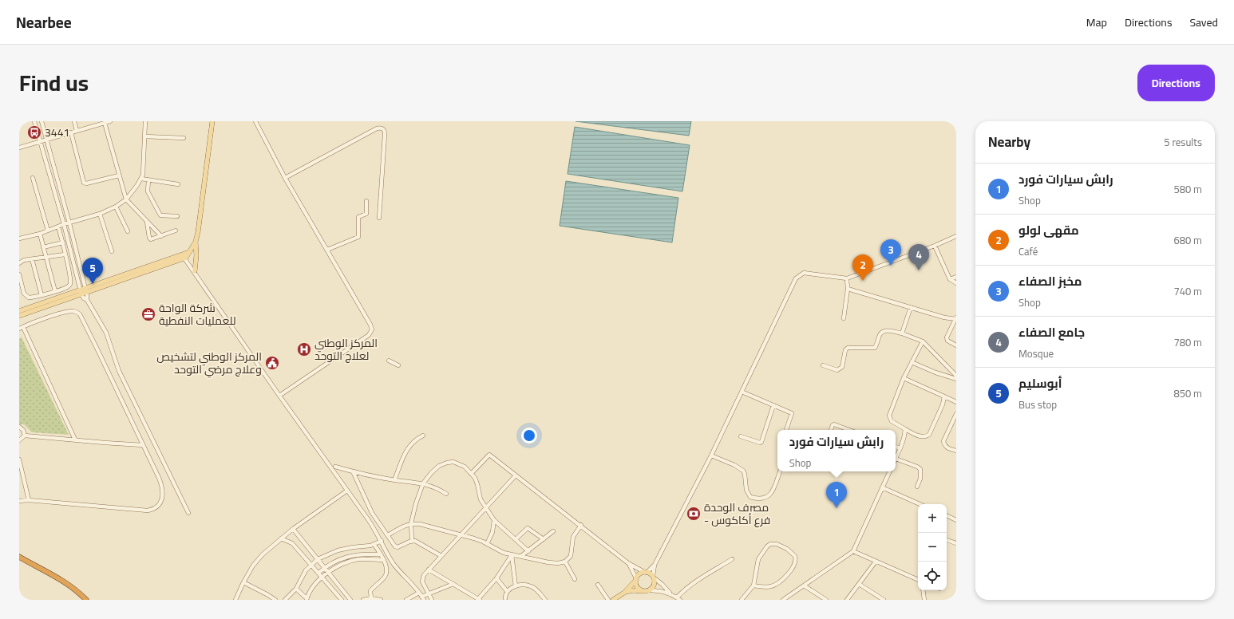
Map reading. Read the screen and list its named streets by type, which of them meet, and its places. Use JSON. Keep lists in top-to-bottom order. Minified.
{"places":{"bus stop":["3441"],"office":["شركة الواحة للعمليات النفطية"],"hospital":["المركز الوطني لعلاج التوحد"],"public building":["المركز الوطني لتشخيص وعلاج مرضي التوحد"],"bank":["مصرف الوحدة - فرع أكاكوس"]},"page":{"header":"Nearbee","nav":["Map","Directions","Saved"],"title":"Find us","buttons":"Directions","heading":["Nearby","5 results"],"list":[{"mark":"1","name":"رابش سيارات فورد","note":"Shop","value":"580 m"},{"mark":"2","name":"مقهى لولو","note":"Café","value":"680 m"},{"mark":"3","name":"مخبز الصفاء","note":"Shop","value":"740 m"},{"mark":"4","name":"جامع الصفاء","note":"Mosque","value":"780 m"},{"mark":"5","name":"أبوسليم","note":"Bus stop","value":"850 m"}],"pins":["3","4","2","5","1"],"popup":["رابش سيارات فورد","Shop"],"map_buttons":["+","−"]}}
